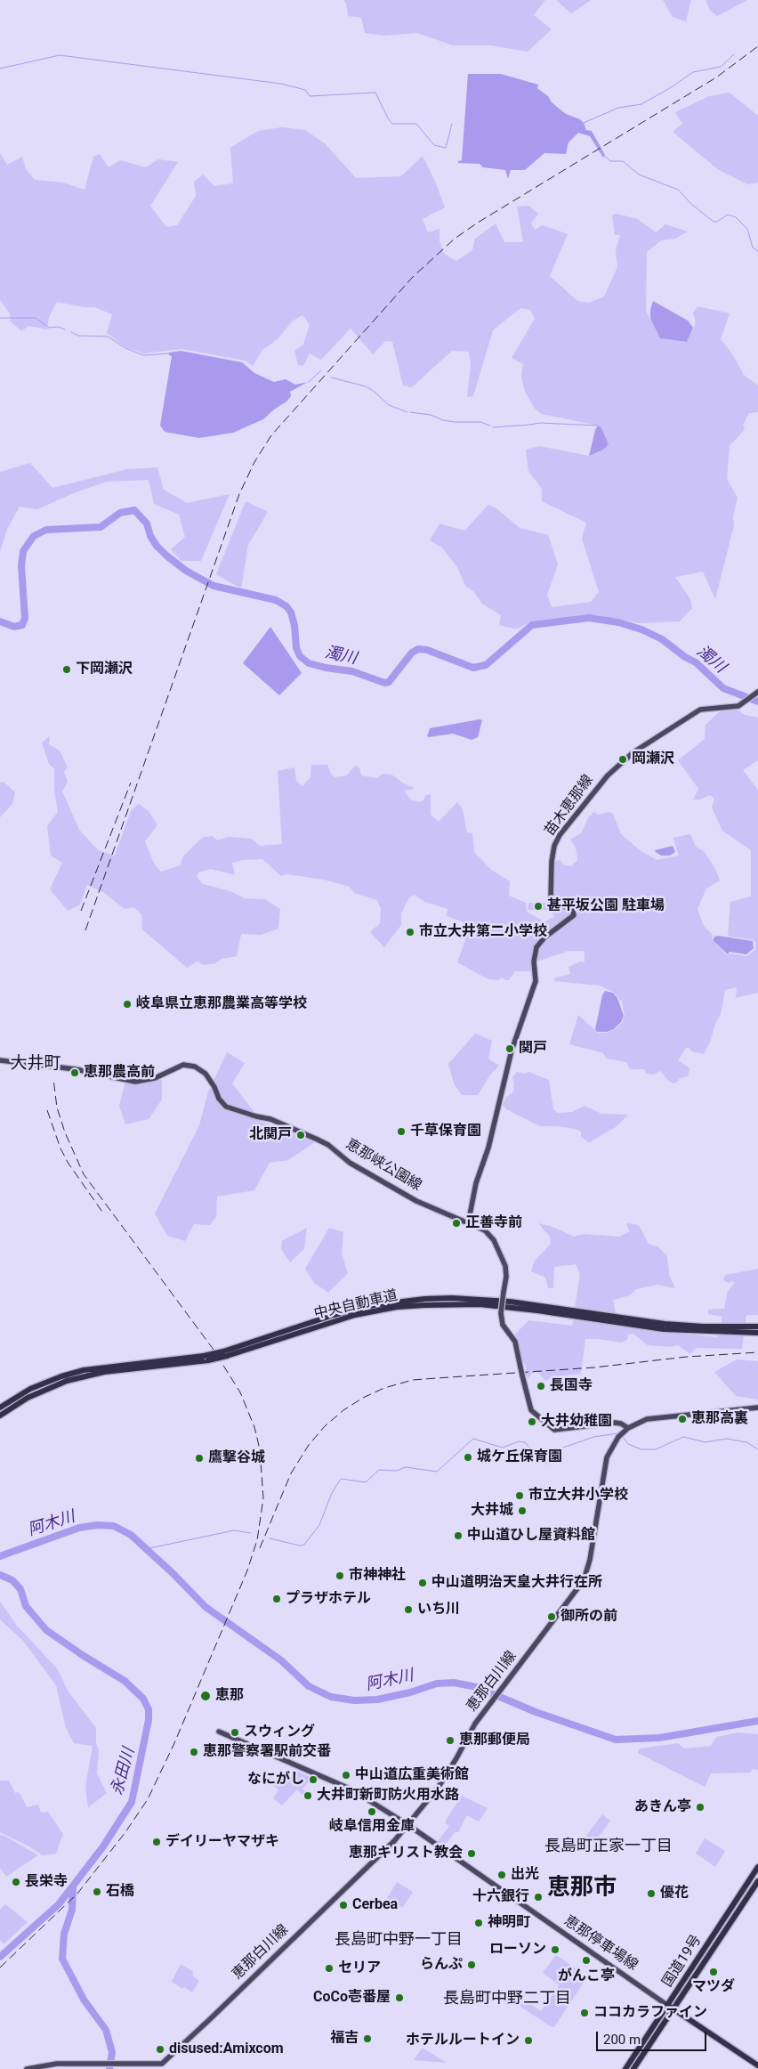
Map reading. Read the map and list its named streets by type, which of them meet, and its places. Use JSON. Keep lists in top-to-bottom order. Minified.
{"streets":{"highway":["中央自動車道","国道19号"],"main road":["苗木恵那線","恵那峡公園線","恵那白川線","恵那停車場線"]},"crossings":[["苗木恵那線","恵那峡公園線"],["恵那峡公園線","恵那白川線"],["恵那白川線","恵那停車場線"],["恵那停車場線","国道19号"]],"districts":["大井町","長島町正家一丁目","恵那市","長島町中野一丁目","長島町中野二丁目"],"water":["濁川","阿木川","永田川"],"places":["下岡瀬沢","岡瀬沢","甚平坂公園 駐車場","市立大井第二小学校","岐阜県立恵那農業高等学校","関戸","恵那農高前","千草保育園","北関戸","正善寺前","長国寺","恵那高裏","大井幼稚園","城ケ丘保育園","鷹撃谷城","市立大井小学校","大井城","中山道ひし屋資料館","市神神社","中山道明治天皇大井行在所","プラザホテル","いち川","御所の前","恵那","スウィング","恵那郵便局","恵那警察署駅前交番","中山道広重美術館","なにがし","大井町新町防火用水路","あきん亭","岐阜信用金庫","デイリーヤマザキ","恵那キリスト教会","出光","長栄寺","石橋","優花","十六銀行","Cerbea","神明町","ローソン","がんこ亭","らんぷ","セリア","マツダ","CoCo壱番屋","ココカラファイン","福吉","ホテルルートイン","disused:Amixcom"],"scale_bar":"200 m"}
